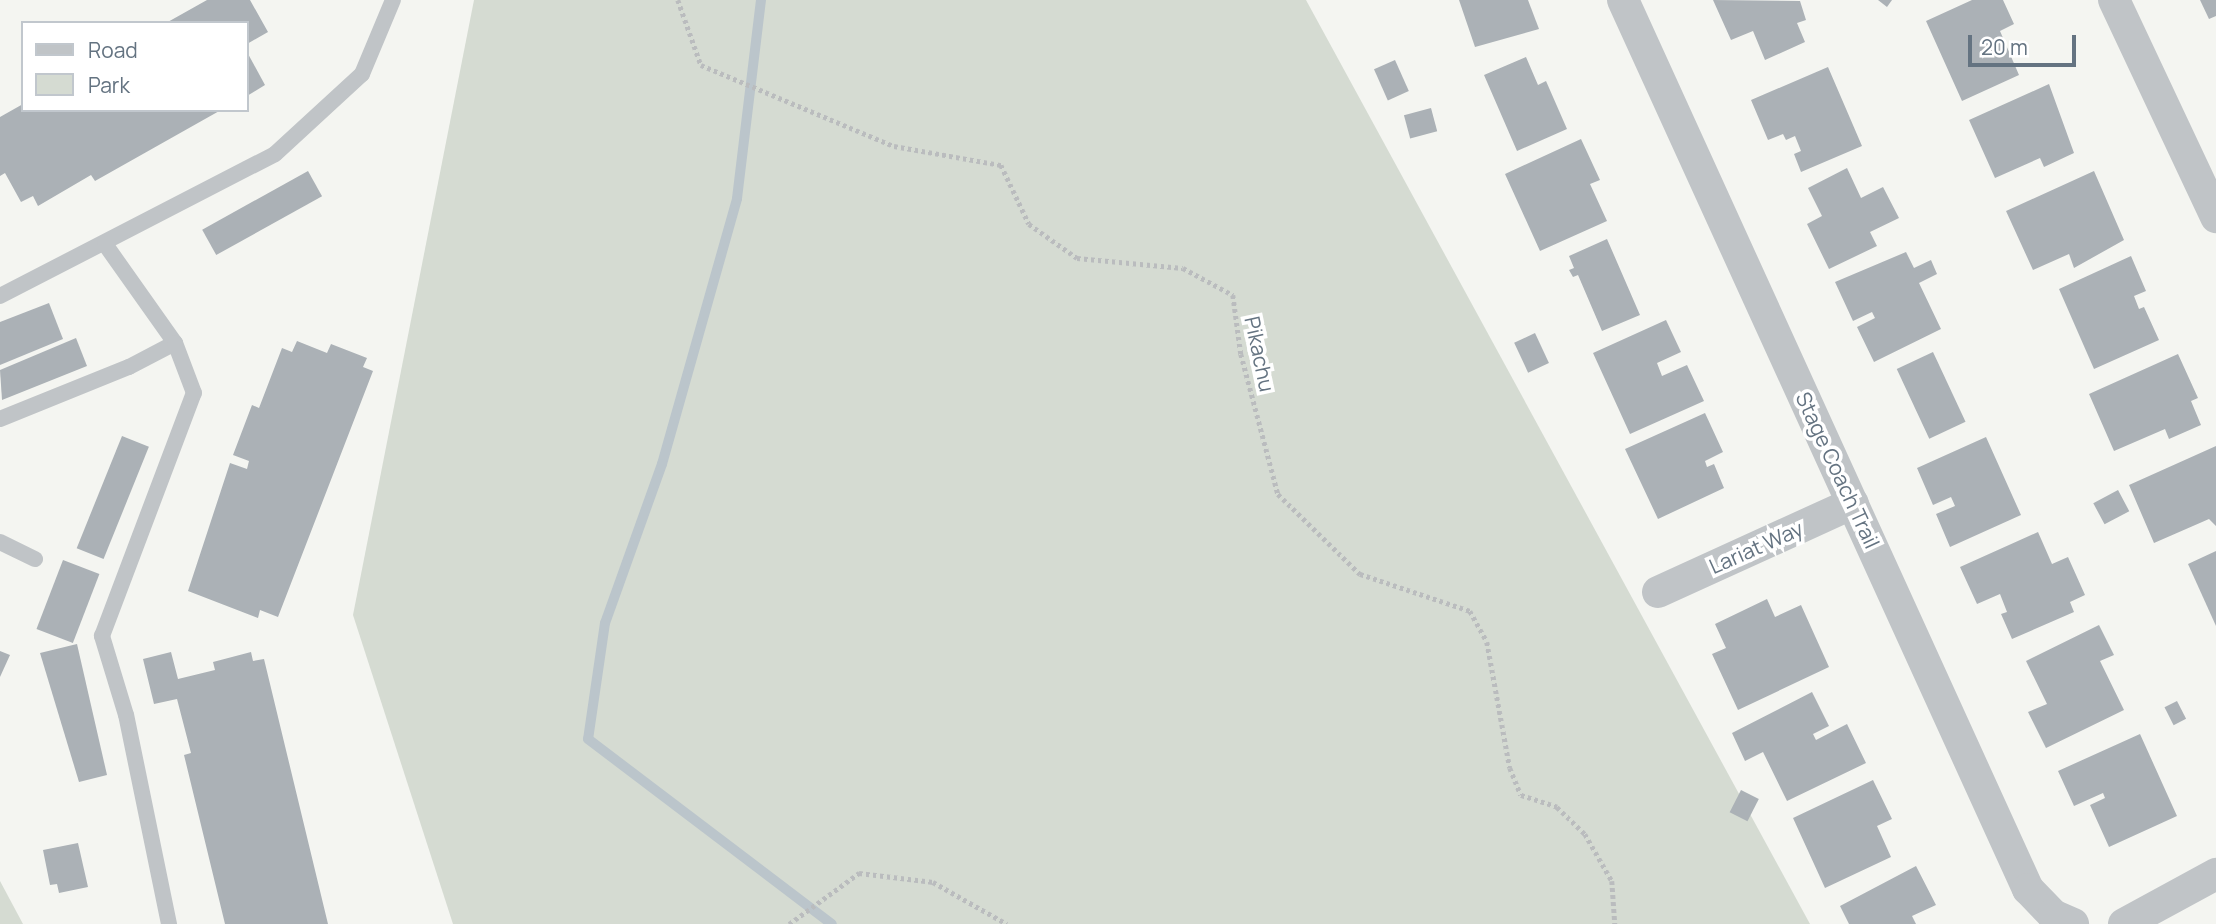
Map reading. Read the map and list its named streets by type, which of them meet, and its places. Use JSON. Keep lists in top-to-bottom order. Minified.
{"streets":{"street":["Stage Coach Trail","Lariat Way"],"path":["Pikachu"]},"crossings":[["Stage Coach Trail","Lariat Way"]],"legend":["Road","Park"],"scale_bar":"20 m"}
